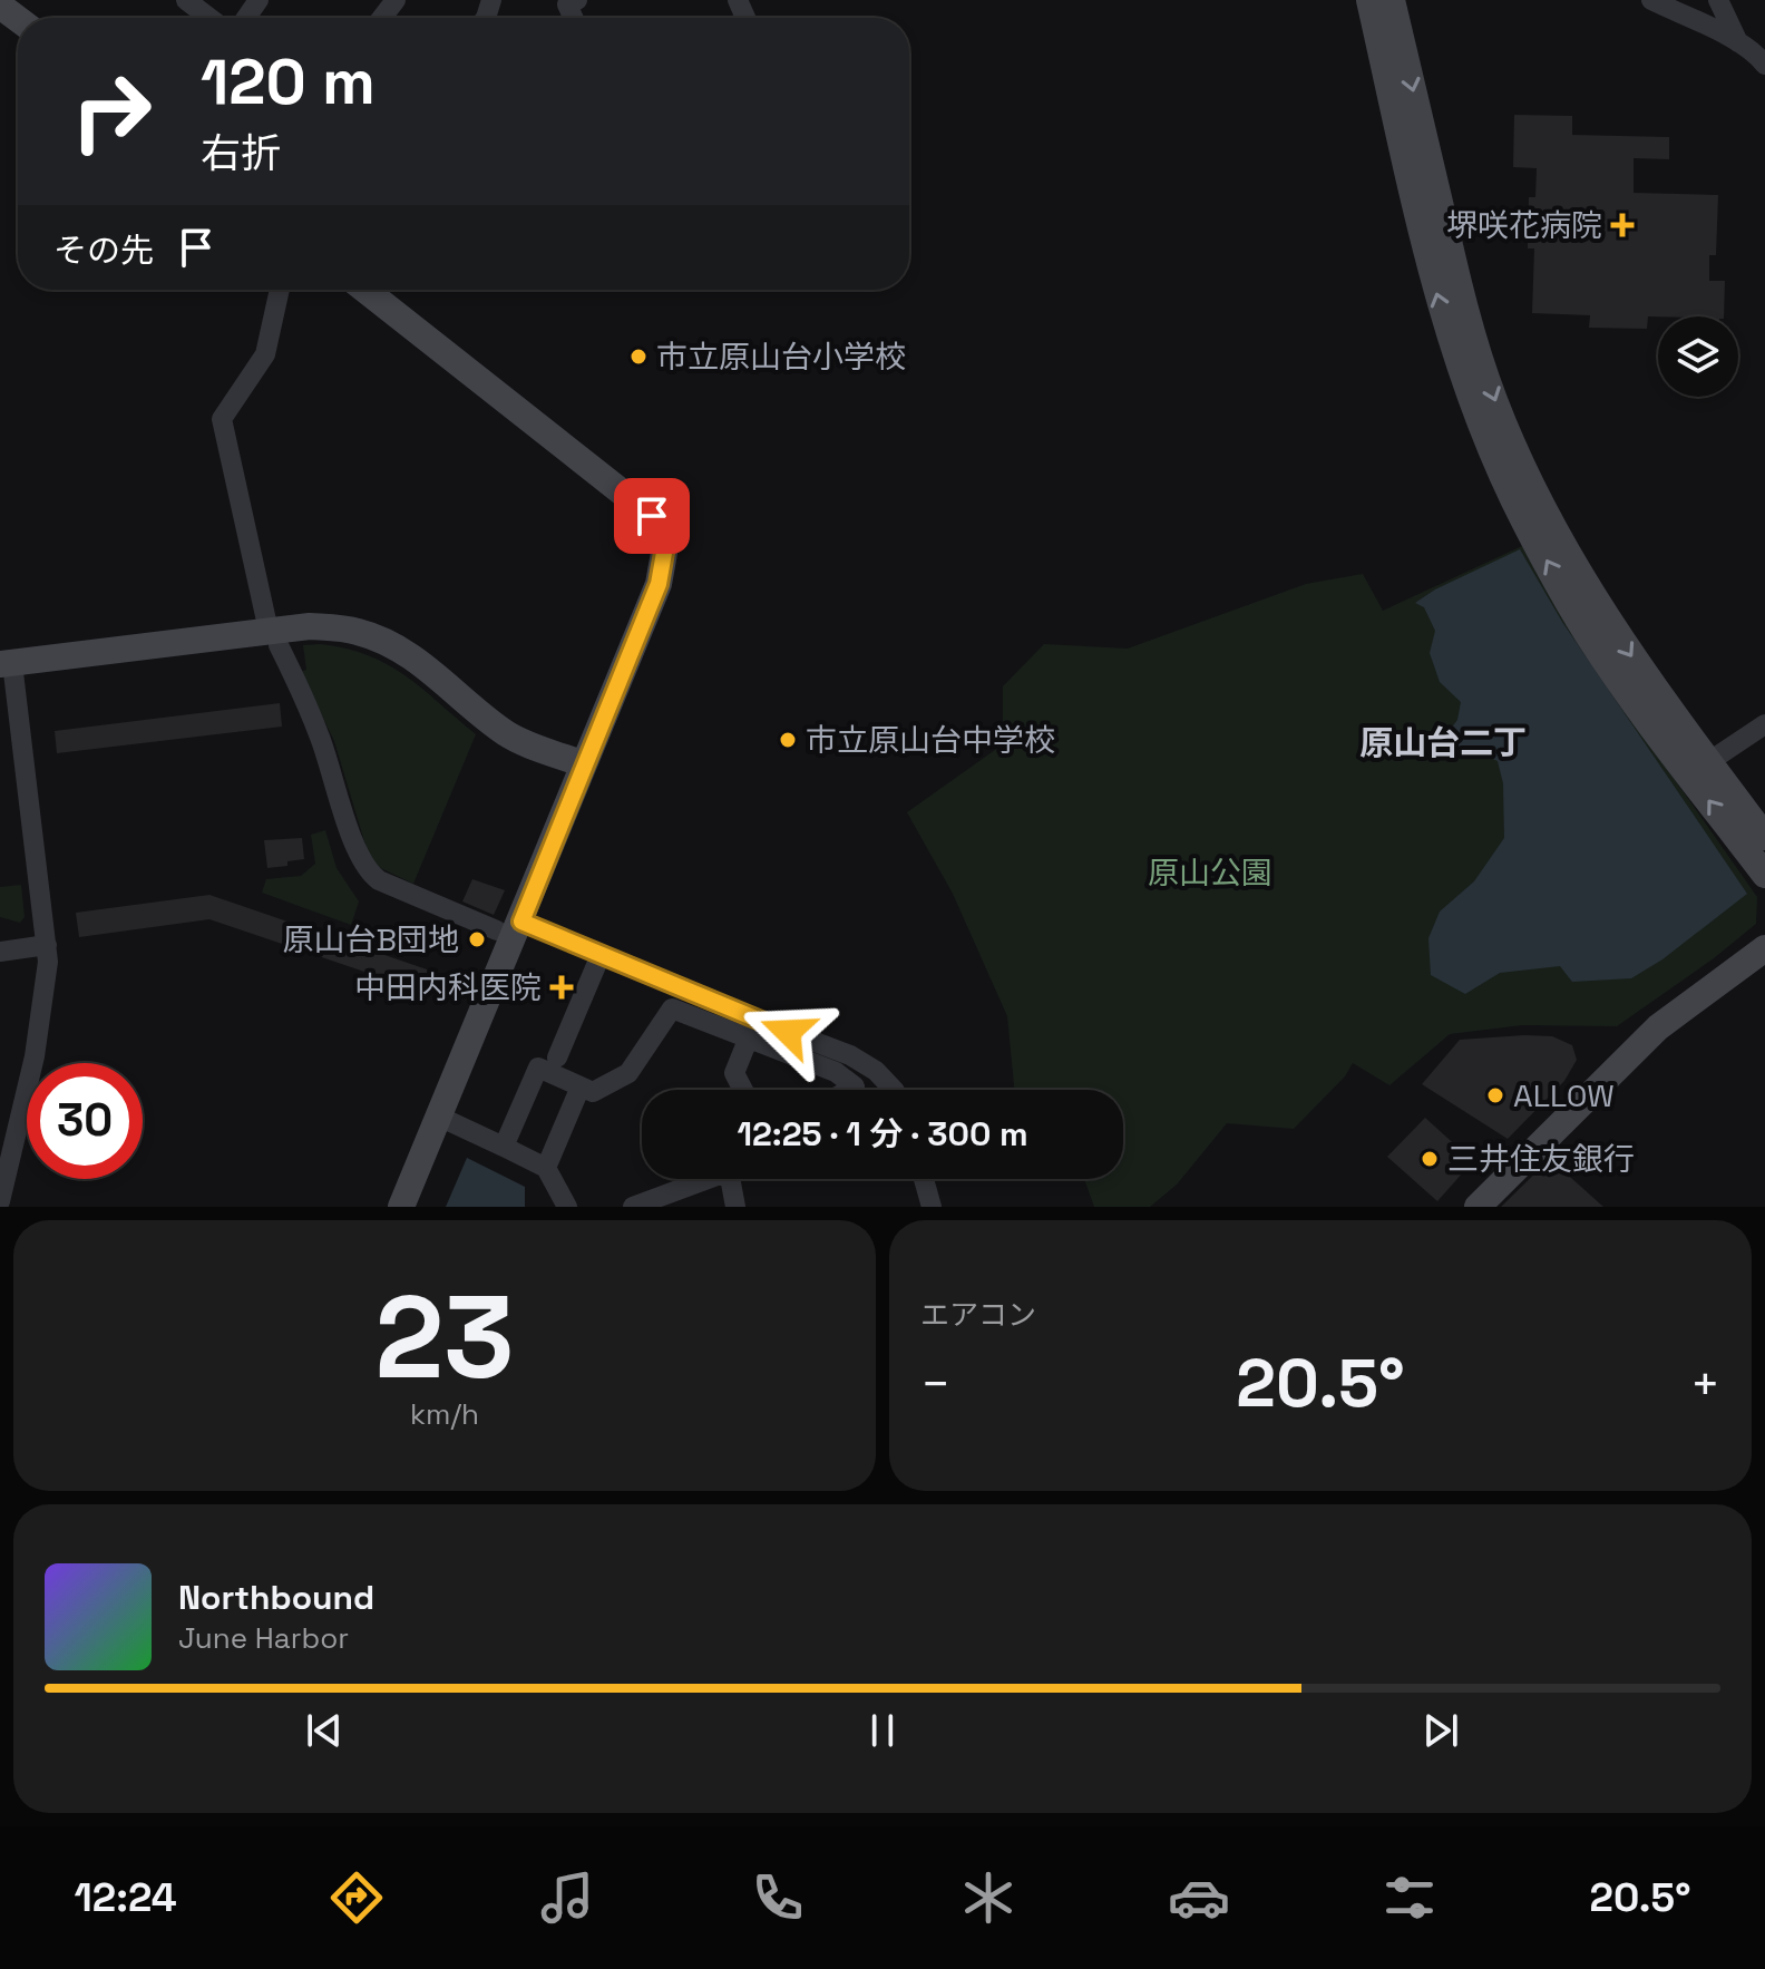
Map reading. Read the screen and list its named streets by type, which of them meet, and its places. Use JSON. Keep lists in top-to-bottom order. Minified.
{"districts":["原山台二丁"],"parks":["原山公園"],"places":{"health":["堺咲花病院","中田内科医院"],"other":["市立原山台小学校","市立原山台中学校","原山台B団地","ALLOW","三井住友銀行"]},"page":{"turn":["120 m","右折"],"then":"その先","limit":"30","trip":"12:25 · 1 分 · 300 m","tile":[["23","km/h"],"エアコン"],"heat":["−","20.5°","+"],"song":["Northbound","June Harbor"],"tabs":["12:24","20.5°"]}}
